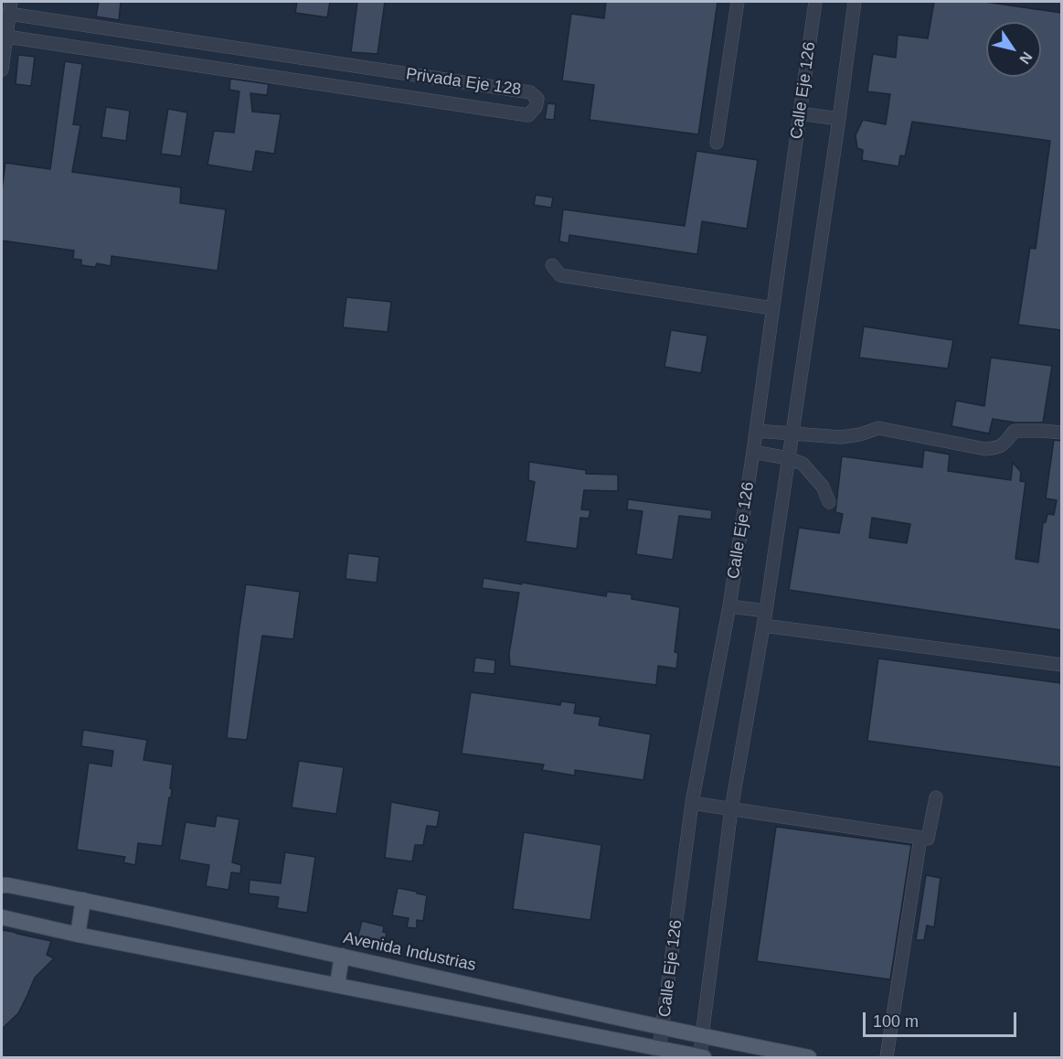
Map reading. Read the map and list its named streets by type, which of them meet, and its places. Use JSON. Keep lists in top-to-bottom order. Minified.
{"streets":{"main road":["Avenida Industrias"],"street":["Privada Eje 128","Calle Eje 126"]},"crossings":[["Calle Eje 126","Avenida Industrias"]],"scale_bar":"100 m","north":"bottom right"}
